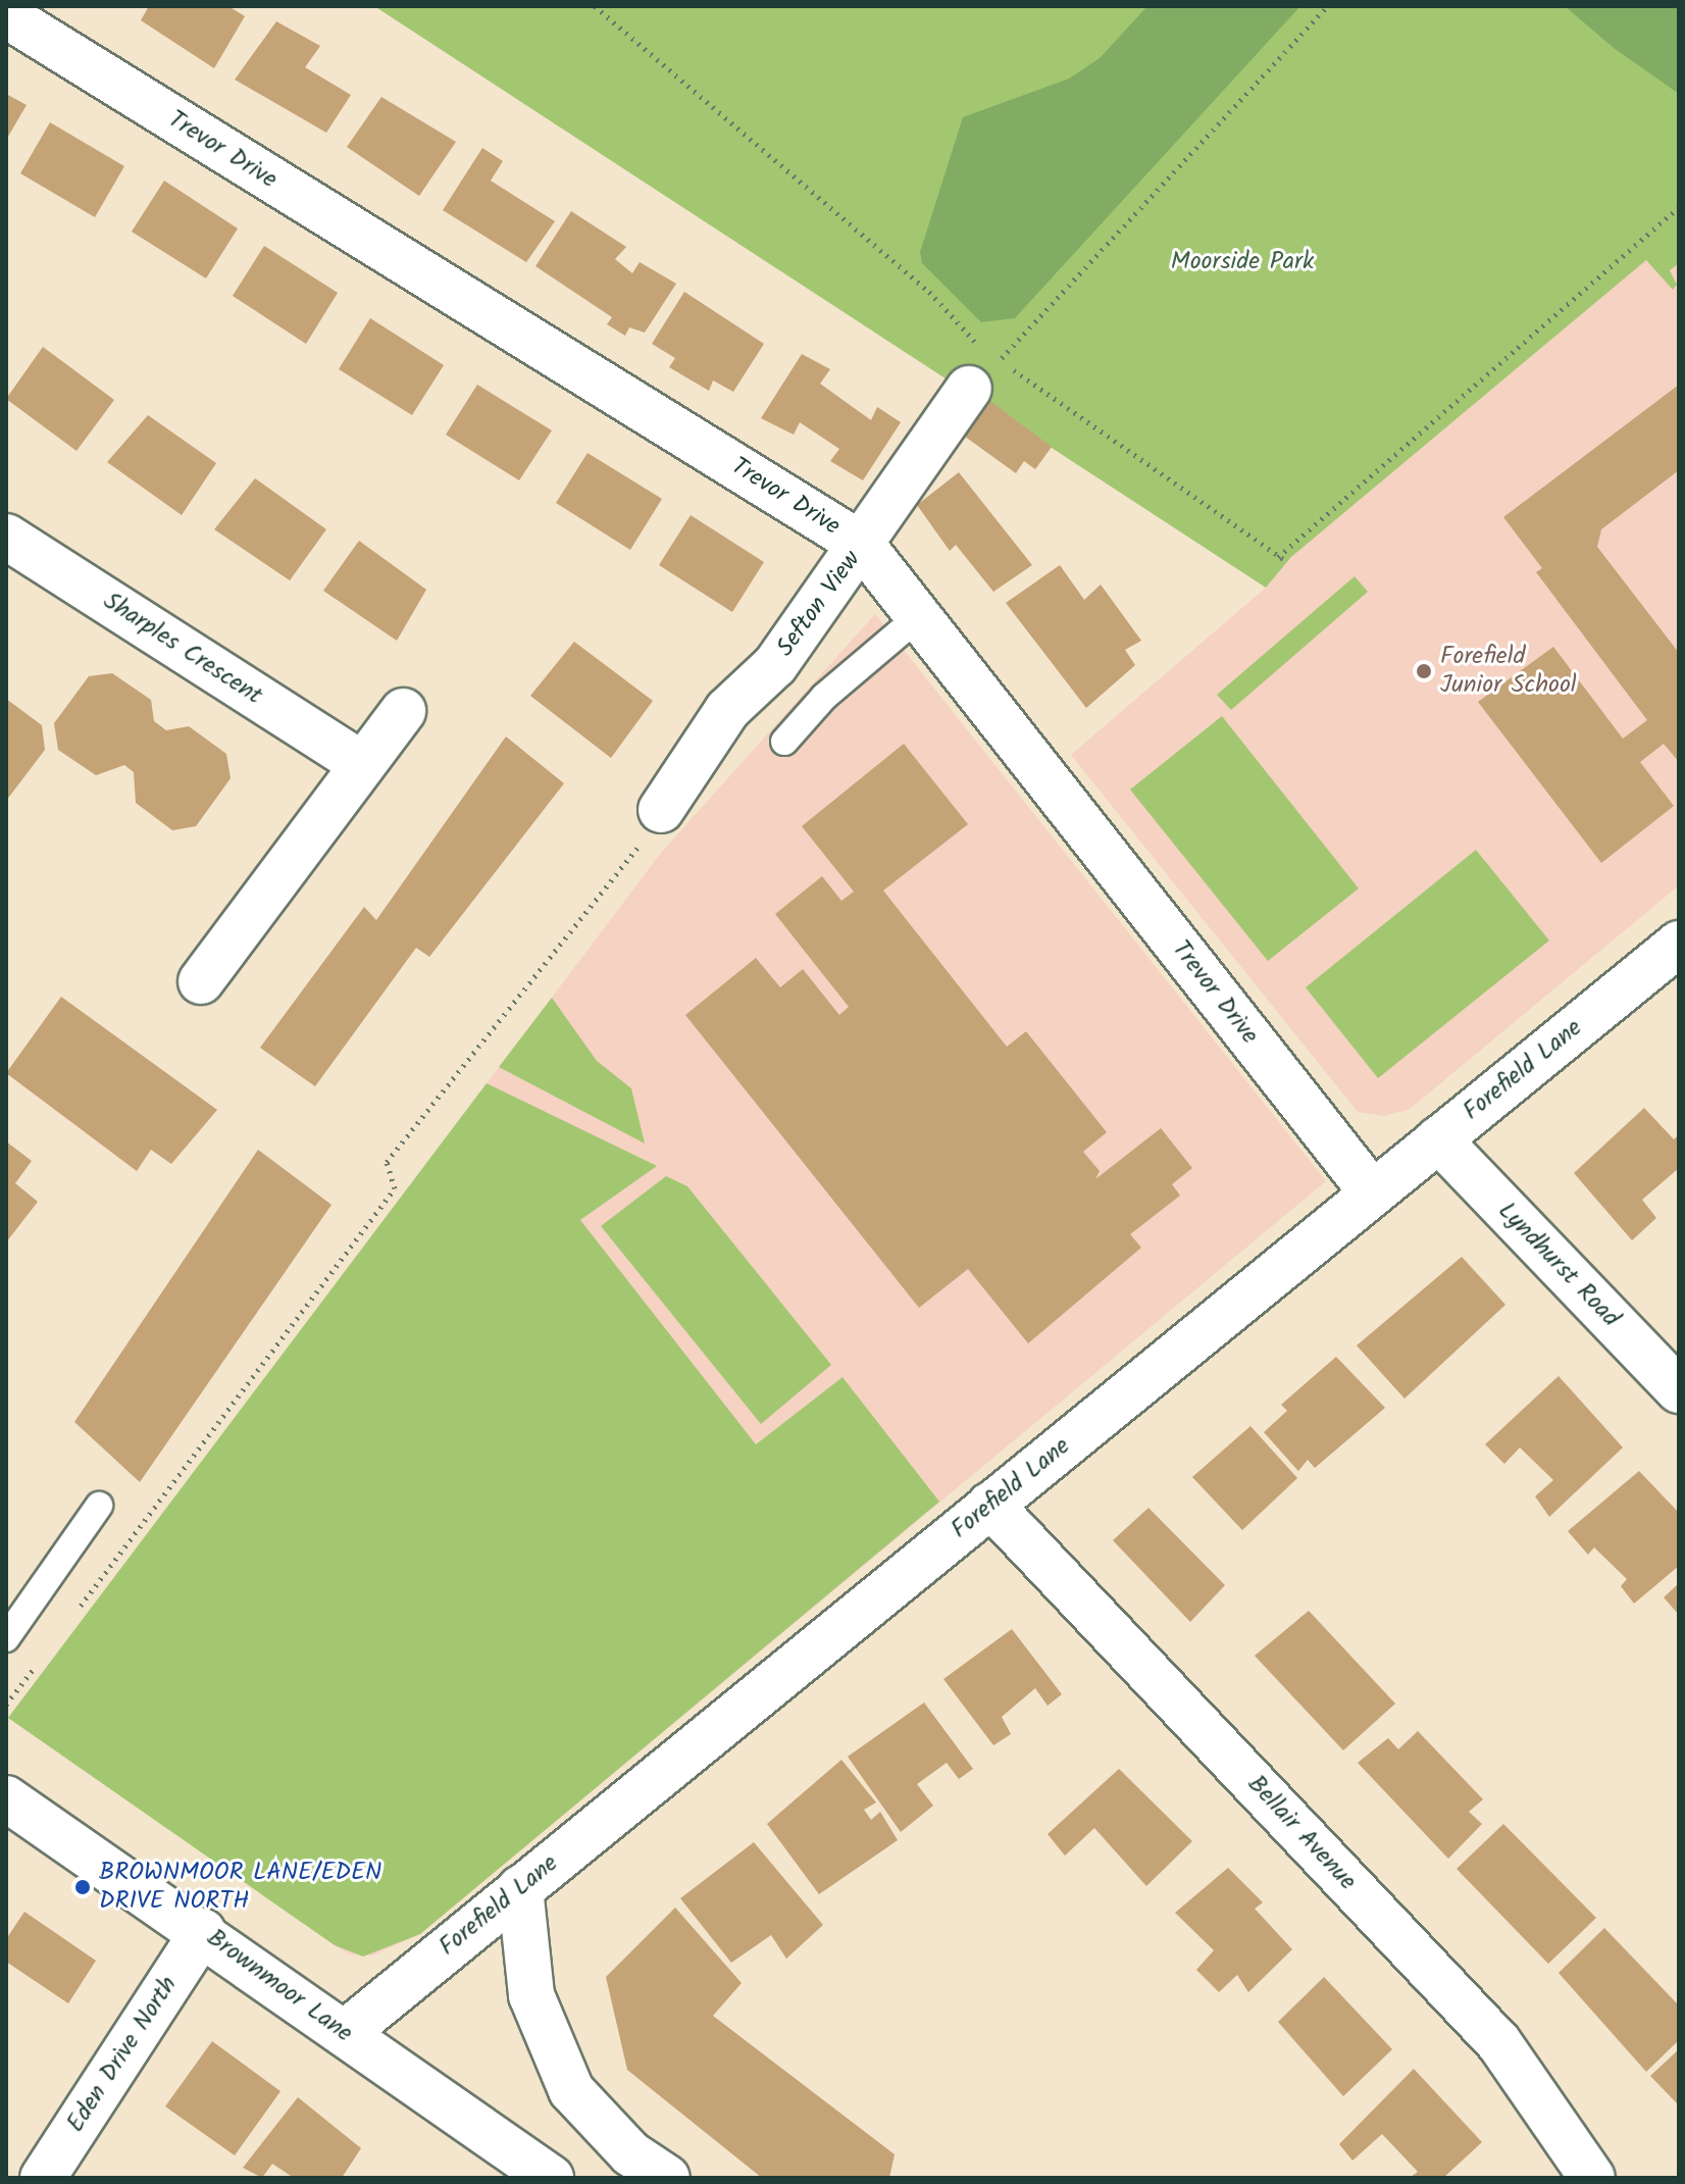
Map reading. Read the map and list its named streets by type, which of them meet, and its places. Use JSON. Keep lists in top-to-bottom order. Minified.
{"streets":{"street":["Trevor Drive","Sefton View","Sharples Crescent","Forefield Lane","Lyndhurst Road","Bellair Avenue","Brownmoor Lane","Eden Drive North"]},"crossings":[["Trevor Drive","Sefton View"],["Trevor Drive","Forefield Lane"],["Forefield Lane","Lyndhurst Road"],["Forefield Lane","Bellair Avenue"],["Forefield Lane","Brownmoor Lane"],["Brownmoor Lane","Eden Drive North"]],"parks":["Moorside Park"],"places":["Forefield Junior School","BROWNMOOR LANE/EDEN DRIVE NORTH"]}
